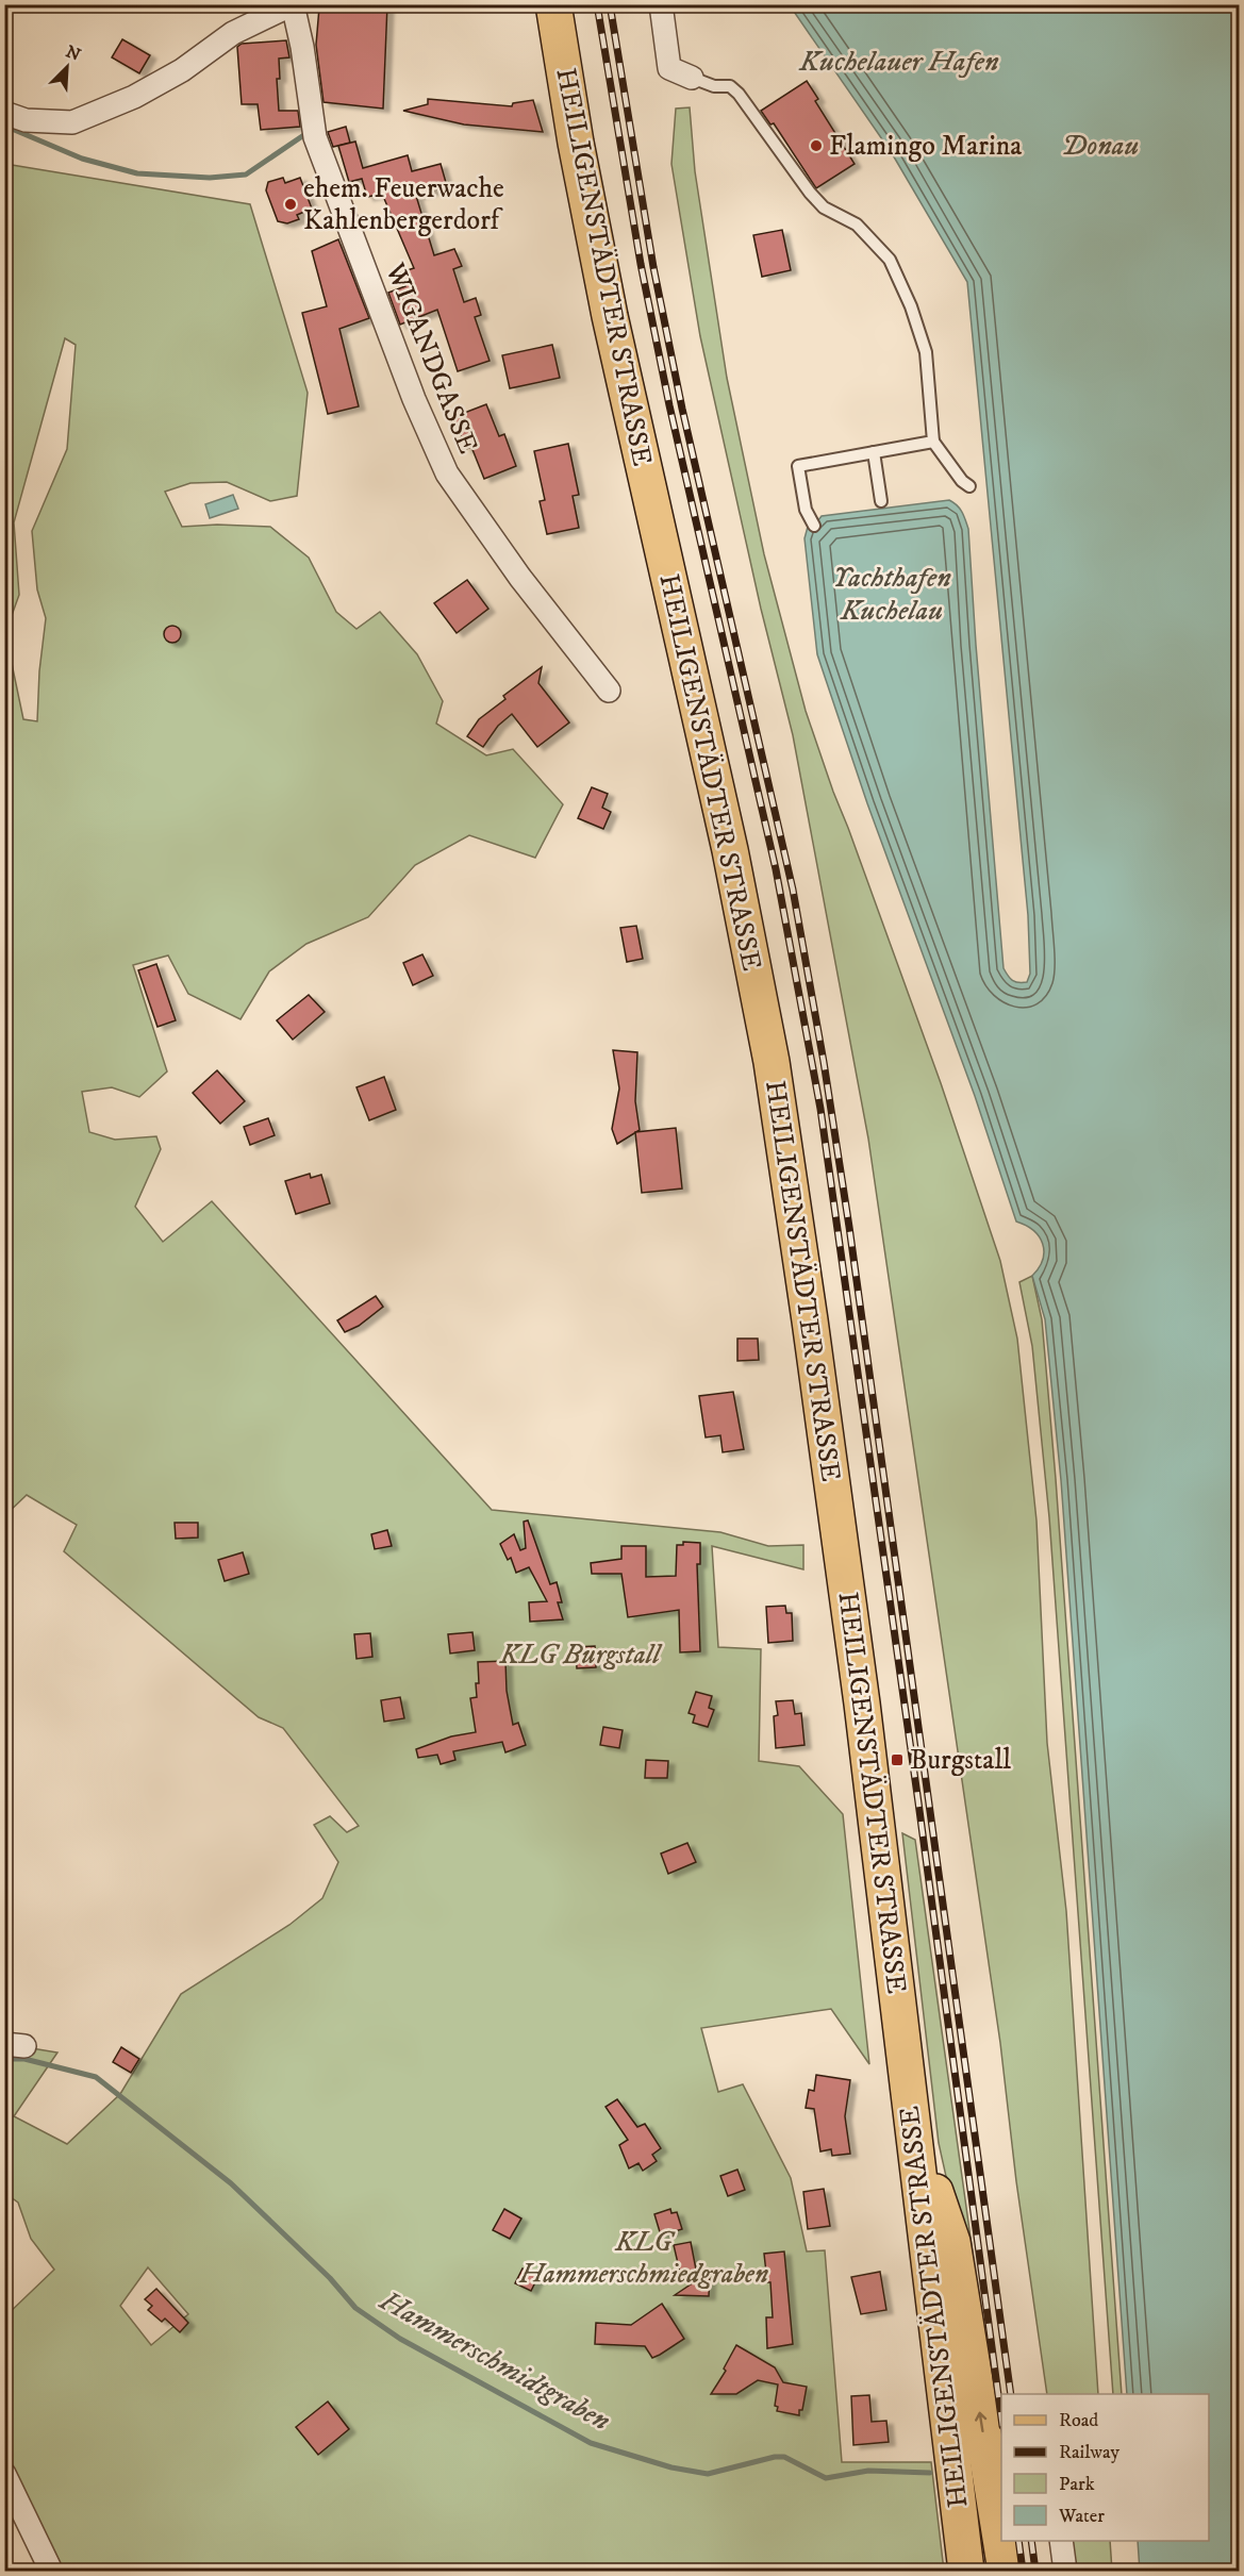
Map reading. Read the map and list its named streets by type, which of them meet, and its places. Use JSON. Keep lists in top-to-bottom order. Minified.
{"streets":{"main road":["HEILIGENSTÄDTER STRASSE"],"street":["WIGANDGASSE"]},"water":["Kuchelauer Hafen","Donau","Yachthafen Kuchelau","Hammerschmidtgraben"],"parks":["KLG Burgstall","KLG Hammerschmiedgraben"],"places":{"other":["Flamingo Marina","ehem. Feuerwache Kahlenbergerdorf"],"transit":["Burgstall"]},"legend":["Road","Railway","Park","Water"],"north":"top right"}
